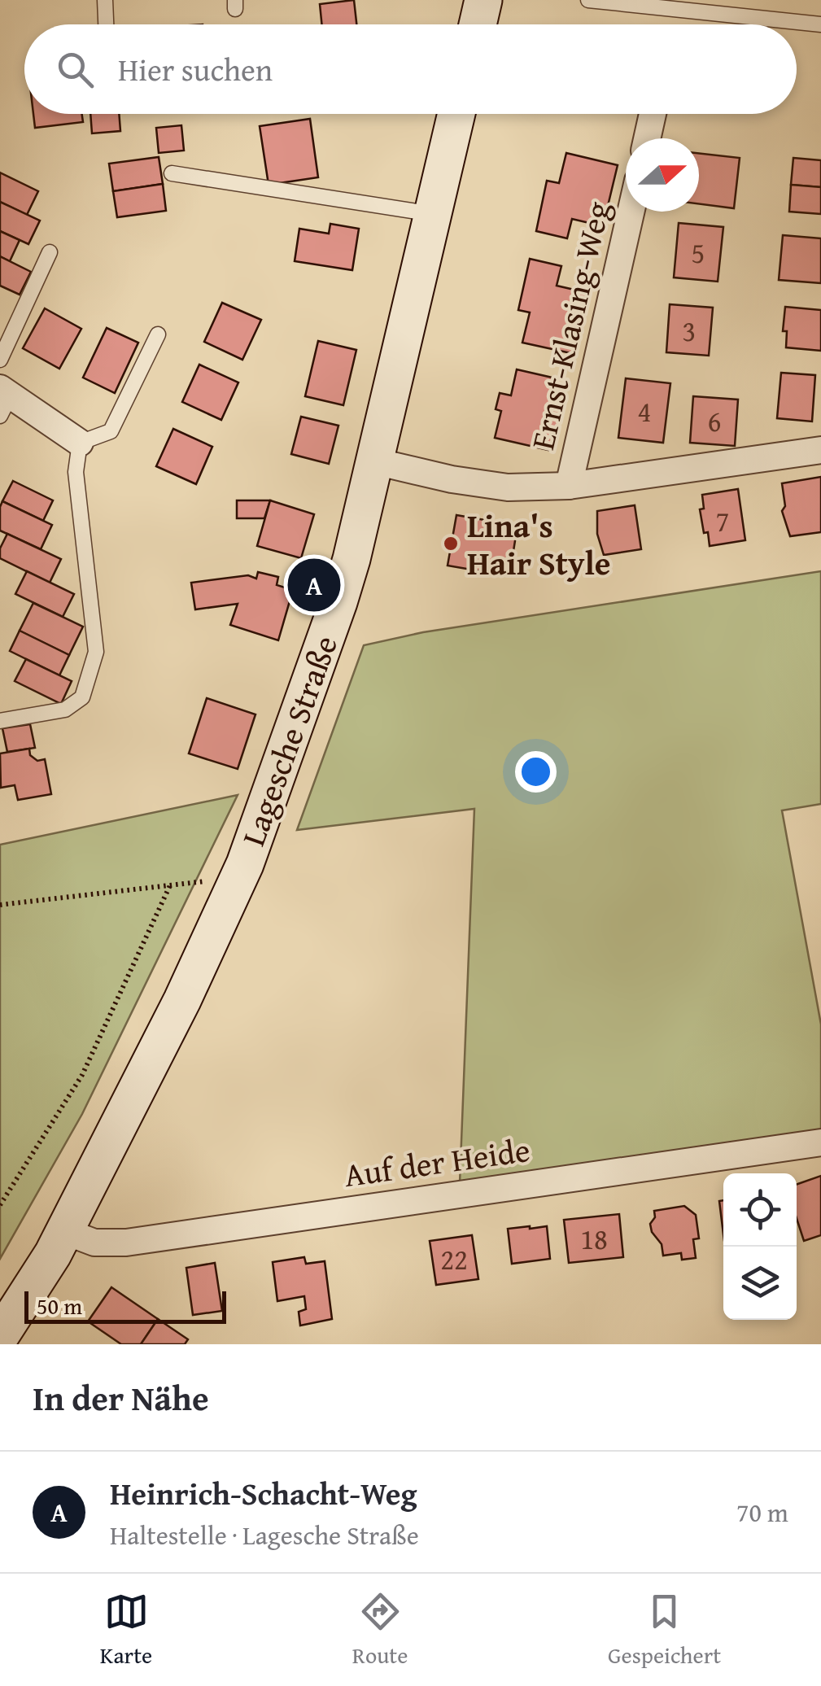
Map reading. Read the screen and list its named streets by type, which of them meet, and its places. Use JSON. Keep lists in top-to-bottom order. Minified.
{"streets":{"street":["Ernst-Klasing-Weg","Lagesche Straße","Auf der Heide"]},"crossings":[["Lagesche Straße","Auf der Heide"]],"places":["Lina's Hair Style"],"house_numbers":["5","3","4","6","7","18","22"],"scale_bar":"50 m","north":"right","page":{"search":"Hier suchen","pins":"A","scale":"50 m","heading":"In der Nähe","list":[{"mark":"A","name":"Heinrich-Schacht-Weg","note":"Haltestelle · Lagesche Straße","value":"70 m"}],"nav":["Karte","Route","Gespeichert"]}}
